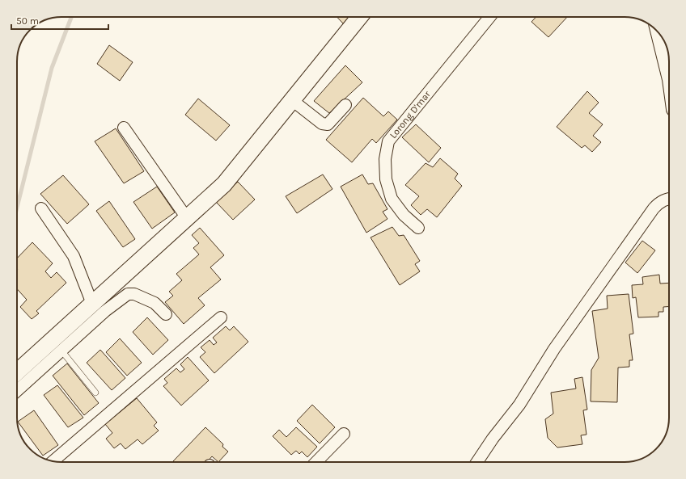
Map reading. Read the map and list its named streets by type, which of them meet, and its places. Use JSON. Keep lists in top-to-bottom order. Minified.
{"streets":{"street":["Lorong D'mar"]},"scale_bar":"50 m"}
